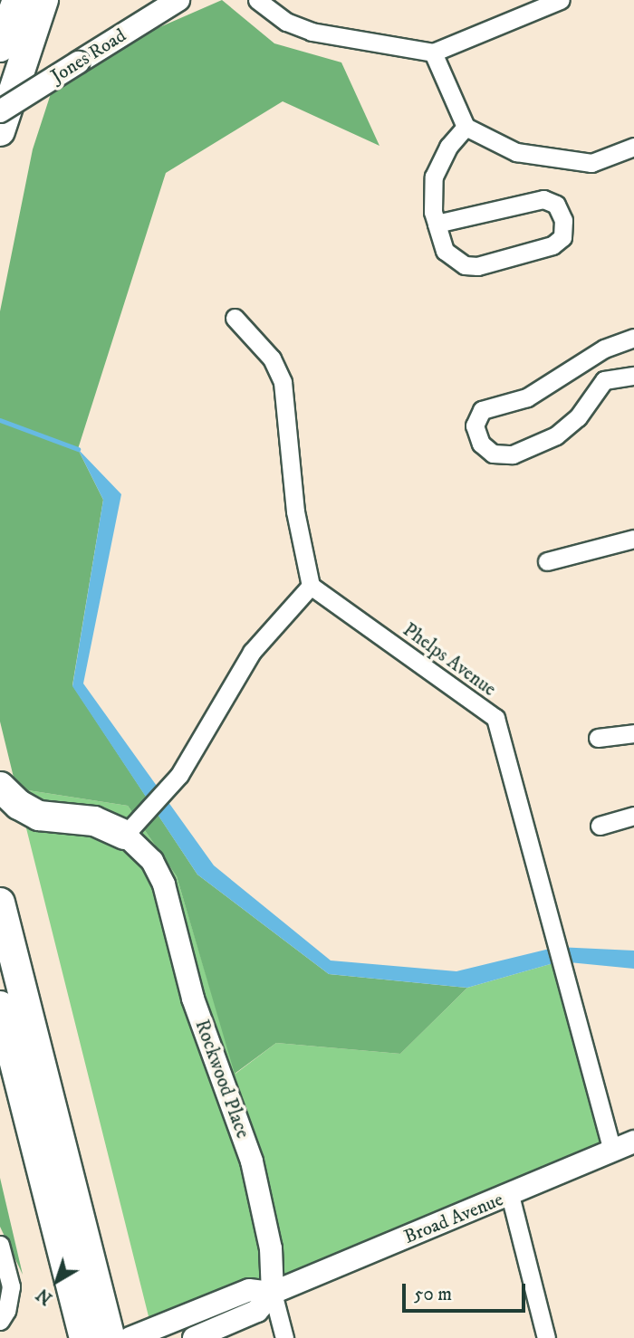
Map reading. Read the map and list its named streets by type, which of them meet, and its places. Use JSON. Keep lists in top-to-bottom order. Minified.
{"streets":{"street":["Jones Road","Phelps Avenue","Rockwood Place","Broad Avenue"]},"crossings":[["Phelps Avenue","Broad Avenue"],["Rockwood Place","Broad Avenue"]],"scale_bar":"50 m","north":"bottom left"}
